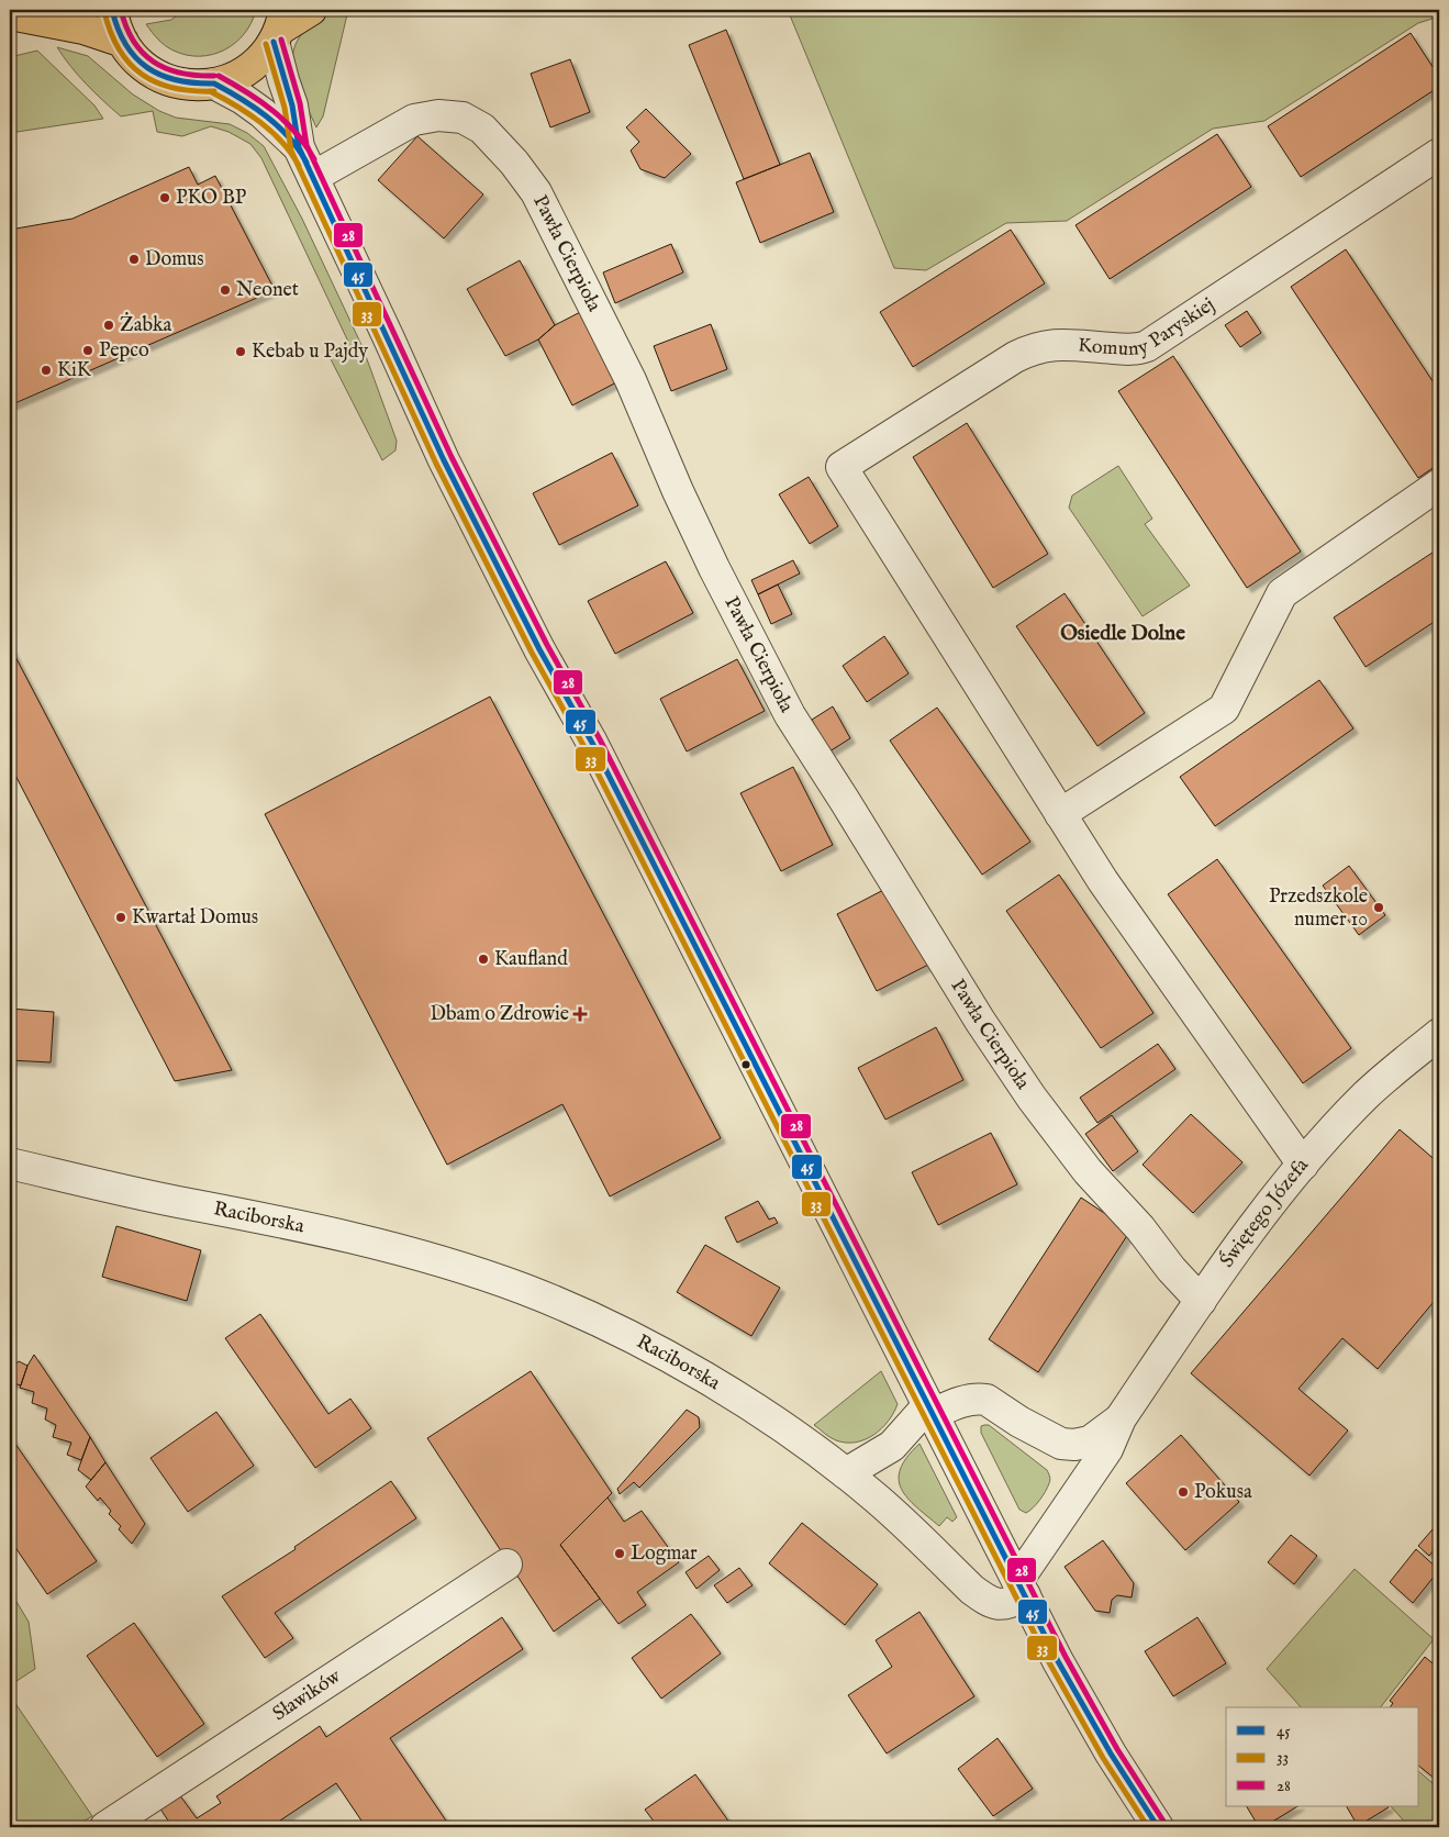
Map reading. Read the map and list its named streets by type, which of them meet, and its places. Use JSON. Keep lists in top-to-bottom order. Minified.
{"streets":{"street":["Pawła Cierpioła","Komuny Paryskiej","Świętego Józefa","Raciborska","Sławików"]},"crossings":[["Pawła Cierpioła","Świętego Józefa"],["Świętego Józefa","Raciborska"]],"districts":["Osiedle Dolne"],"places":{"other":["PKO BP","Domus","Neonet","Żabka","Pepco","Kebab u Pajdy","KiK","Przedszkole numer 10","Kwartał Domus","Kaufland","Pokusa","Logmar"],"health":["Dbam o Zdrowie"]},"lines":["transit line 45","transit line 28","transit line 33"],"legend":["45","33","28"]}
